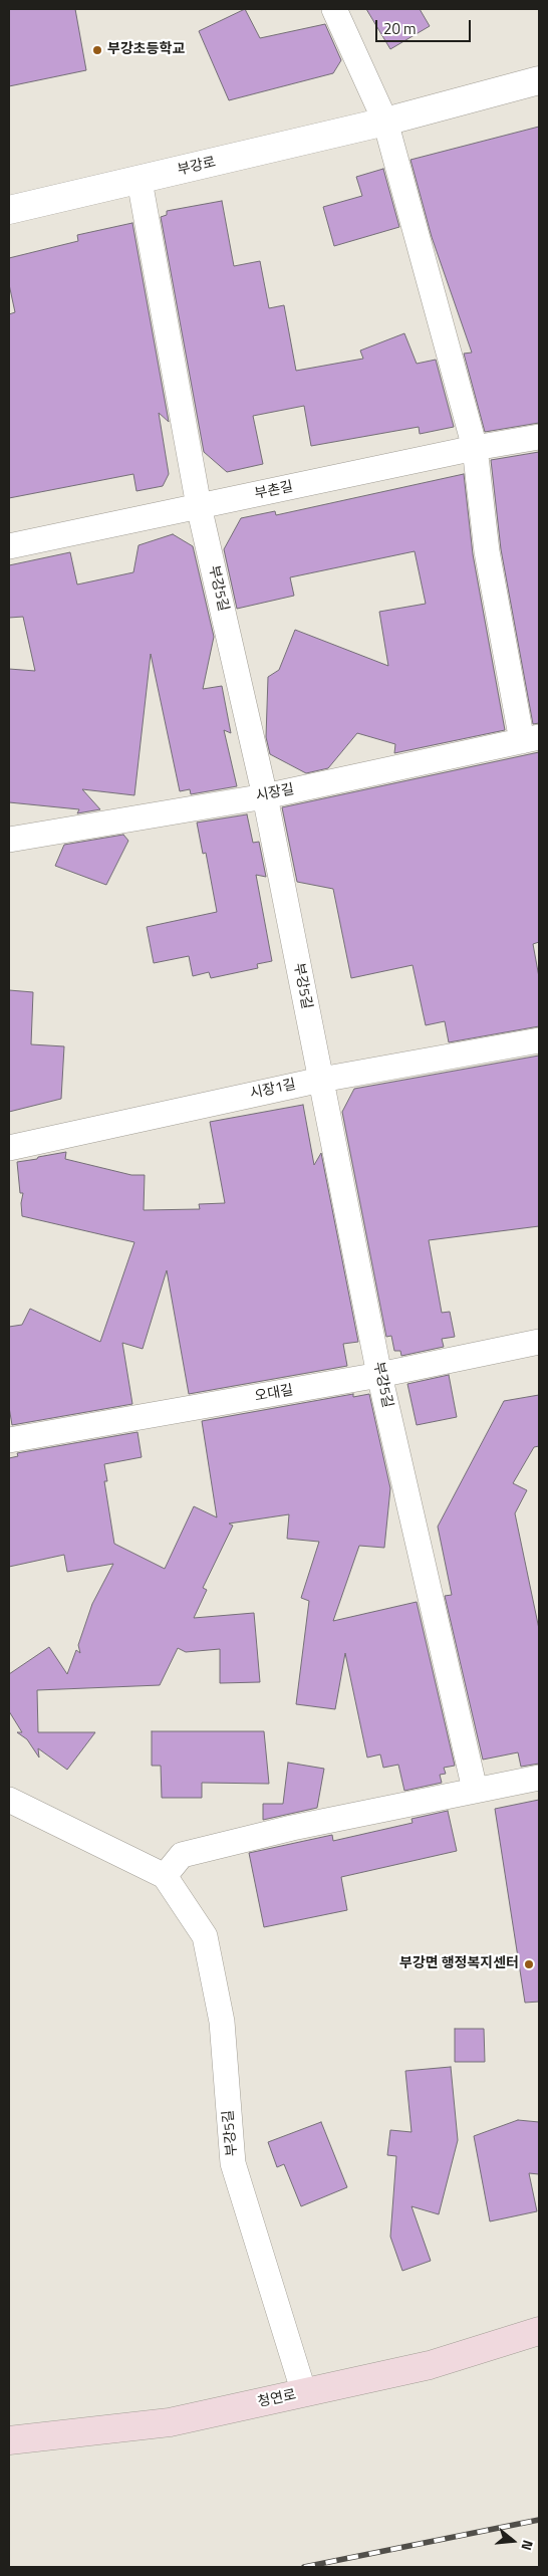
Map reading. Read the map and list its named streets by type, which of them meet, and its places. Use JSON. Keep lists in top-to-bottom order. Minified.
{"streets":{"main road":["청연로"],"street":["부강로","부촌길","부강5길","시장길","시장1길","오대길"]},"crossings":[["부강로","부강5길"],["부촌길","부강5길"],["부강5길","시장길"],["부강5길","시장1길"],["부강5길","오대길"],["부강5길","청연로"]],"places":["부강초등학교","부강면 행정복지센터"],"scale_bar":"20 m","north":"right"}
